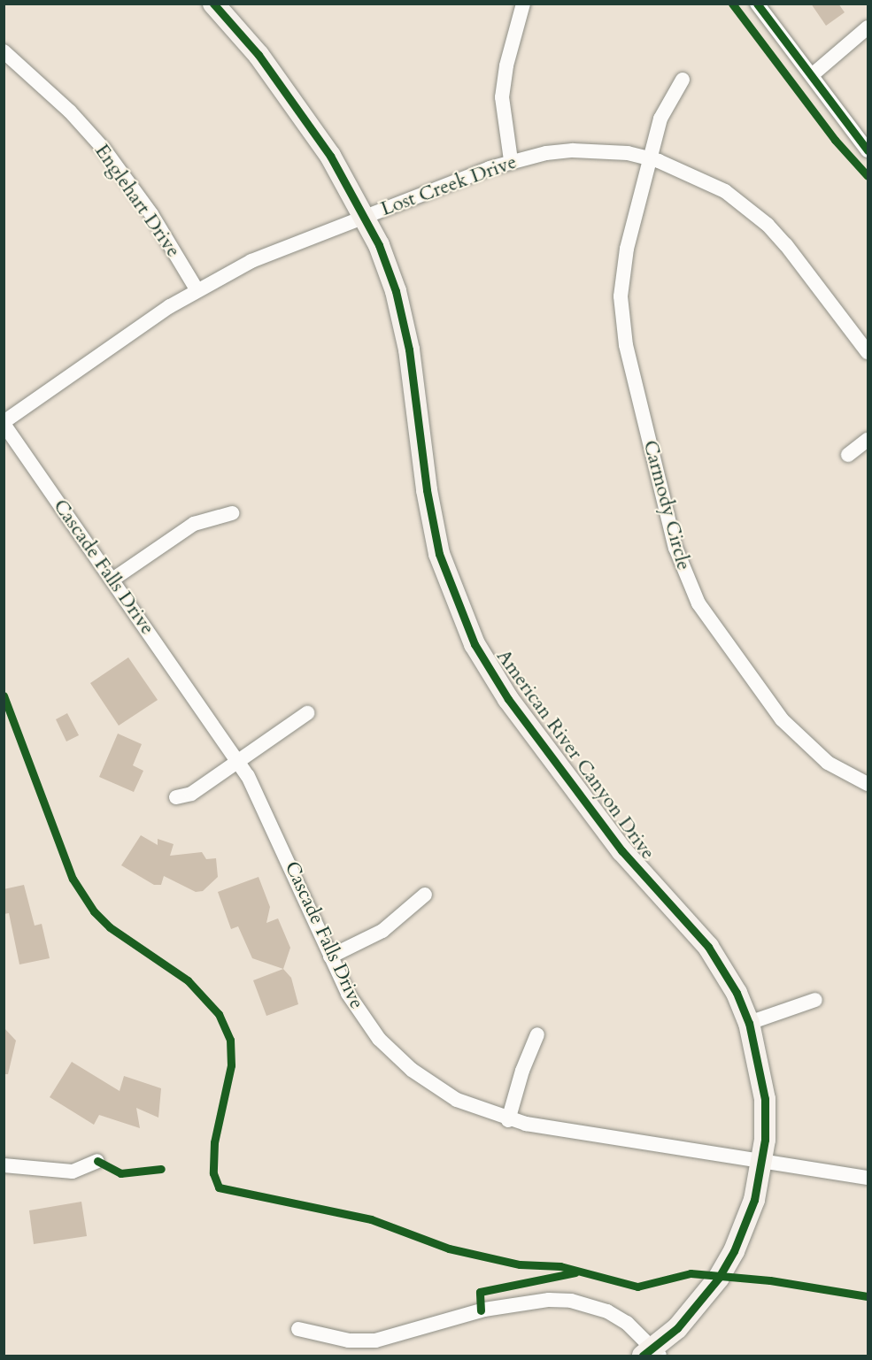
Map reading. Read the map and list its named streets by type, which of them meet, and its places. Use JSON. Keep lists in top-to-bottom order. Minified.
{"streets":{"street":["Lost Creek Drive","Englehart Drive","Carmody Circle","Cascade Falls Drive","American River Canyon Drive"]},"crossings":[["Lost Creek Drive","Englehart Drive"],["Lost Creek Drive","Carmody Circle"],["Lost Creek Drive","Cascade Falls Drive"],["Lost Creek Drive","American River Canyon Drive"],["Cascade Falls Drive","American River Canyon Drive"]]}
